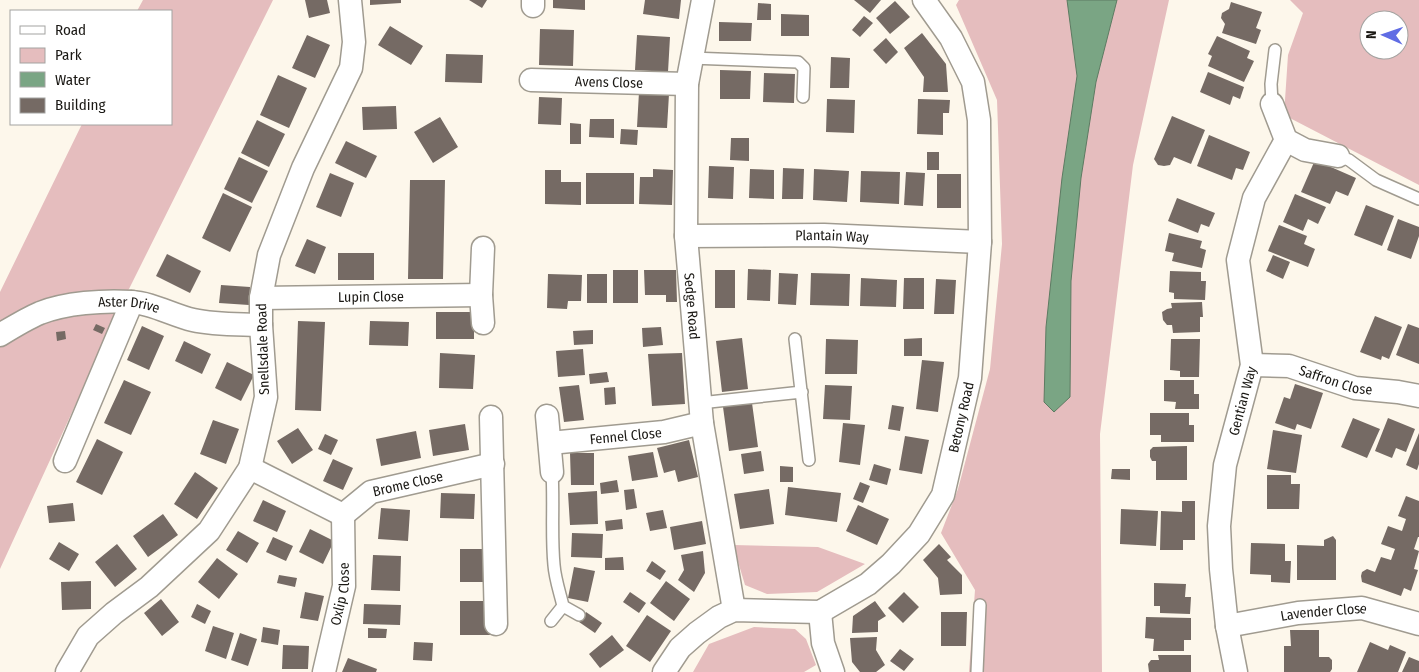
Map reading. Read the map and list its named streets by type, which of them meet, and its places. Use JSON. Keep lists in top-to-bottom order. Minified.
{"streets":{"street":["Avens Close","Plantain Way","Lupin Close","Sedge Road","Aster Drive","Snellsdale Road","Saffron Close","Gentian Way","Betony Road","Fennel Close","Brome Close","Oxlip Close","Lavender Close"]},"crossings":[["Avens Close","Sedge Road"],["Plantain Way","Sedge Road"],["Plantain Way","Betony Road"],["Lupin Close","Snellsdale Road"],["Sedge Road","Fennel Close"],["Aster Drive","Snellsdale Road"],["Saffron Close","Gentian Way"],["Gentian Way","Lavender Close"],["Brome Close","Oxlip Close"]],"legend":["Road","Park","Water","Building"],"north":"left"}
